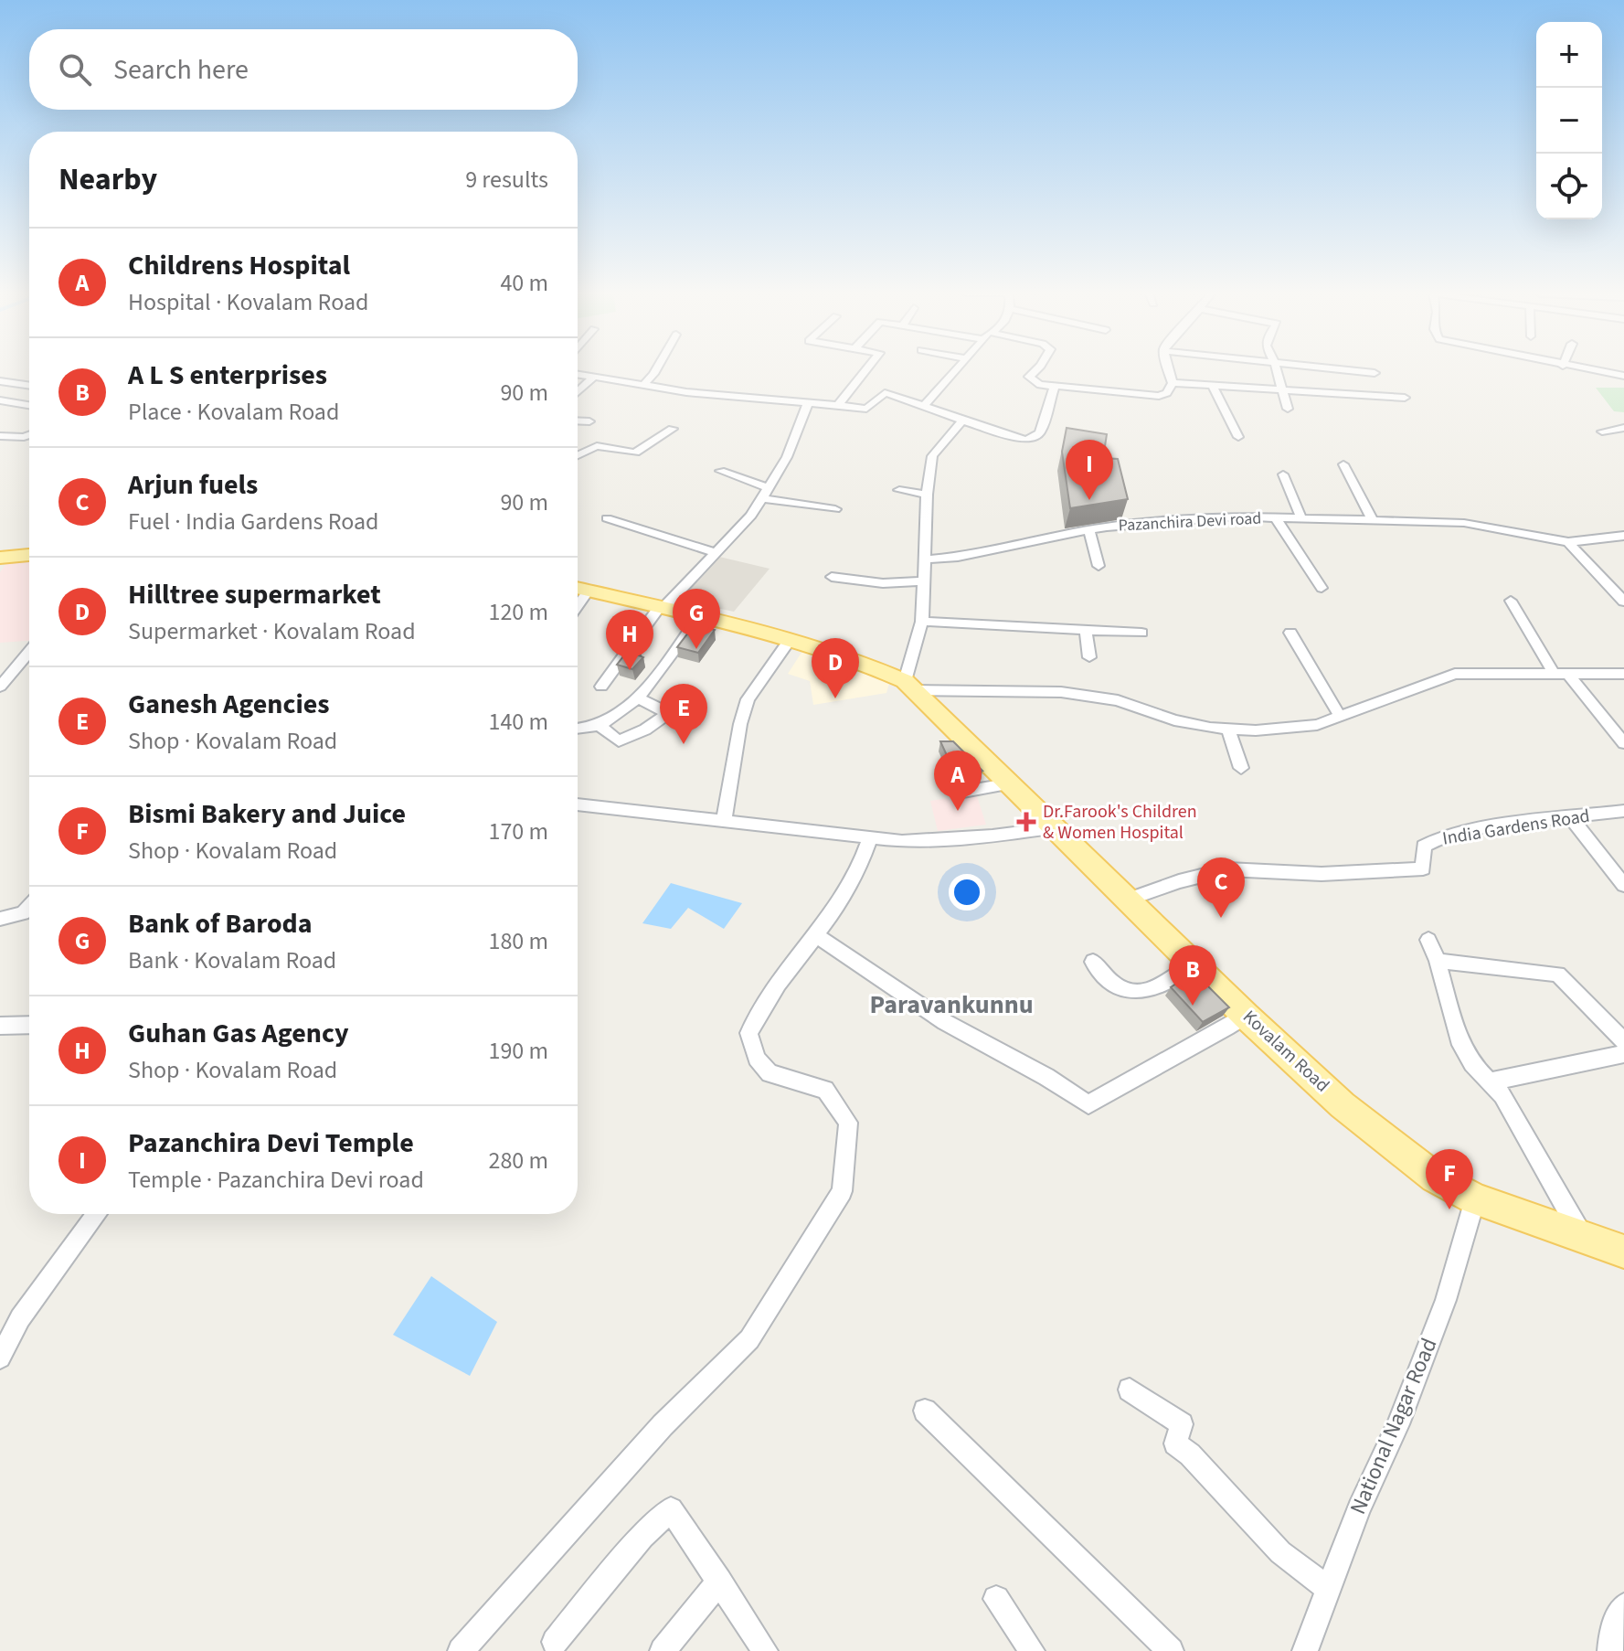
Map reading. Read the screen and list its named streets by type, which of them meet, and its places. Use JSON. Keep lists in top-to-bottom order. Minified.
{"streets":{"main road":["Kovalam Road"],"street":["Pazanchira Devi road","India Gardens Road","National Nagar Road"]},"crossings":[["India Gardens Road","Kovalam Road"],["Kovalam Road","National Nagar Road"]],"districts":["Paravankunnu"],"places":{"health":["Dr.Farook's Children & Women Hospital"]},"page":{"map_buttons":["+","−"],"search":"Search here","heading":["Nearby","9 results"],"list":[{"mark":"A","name":"Childrens Hospital","note":"Hospital · Kovalam Road","value":"40 m"},{"mark":"B","name":"A L S enterprises","note":"Place · Kovalam Road","value":"90 m"},{"mark":"C","name":"Arjun fuels","note":"Fuel · India Gardens Road","value":"90 m"},{"mark":"D","name":"Hilltree supermarket","note":"Supermarket · Kovalam Road","value":"120 m"},{"mark":"E","name":"Ganesh Agencies","note":"Shop · Kovalam Road","value":"140 m"},{"mark":"F","name":"Bismi Bakery and Juice","note":"Shop · Kovalam Road","value":"170 m"},{"mark":"G","name":"Bank of Baroda","note":"Bank · Kovalam Road","value":"180 m"},{"mark":"H","name":"Guhan Gas Agency","note":"Shop · Kovalam Road","value":"190 m"},{"mark":"I","name":"Pazanchira Devi Temple","note":"Temple · Pazanchira Devi road","value":"280 m"}],"pins":["I","G","H","D","E","A","C","B","F"]}}
